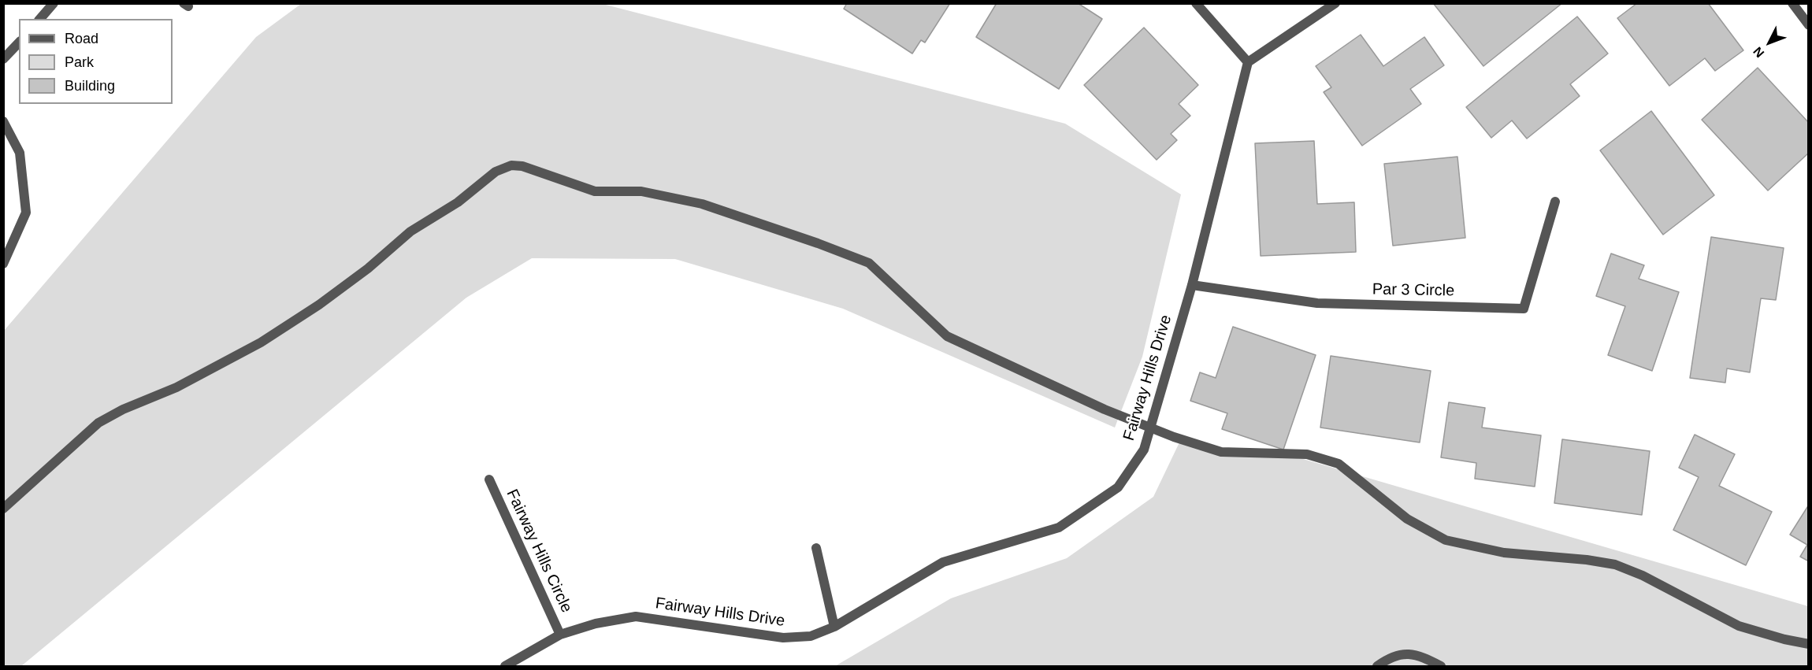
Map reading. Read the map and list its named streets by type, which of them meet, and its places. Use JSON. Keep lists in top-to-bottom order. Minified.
{"streets":{"street":["Par 3 Circle","Fairway Hills Drive","Fairway Hills Circle"]},"crossings":[["Par 3 Circle","Fairway Hills Drive"],["Fairway Hills Drive","Fairway Hills Circle"]],"legend":["Road","Park","Building"],"north":"bottom left"}
